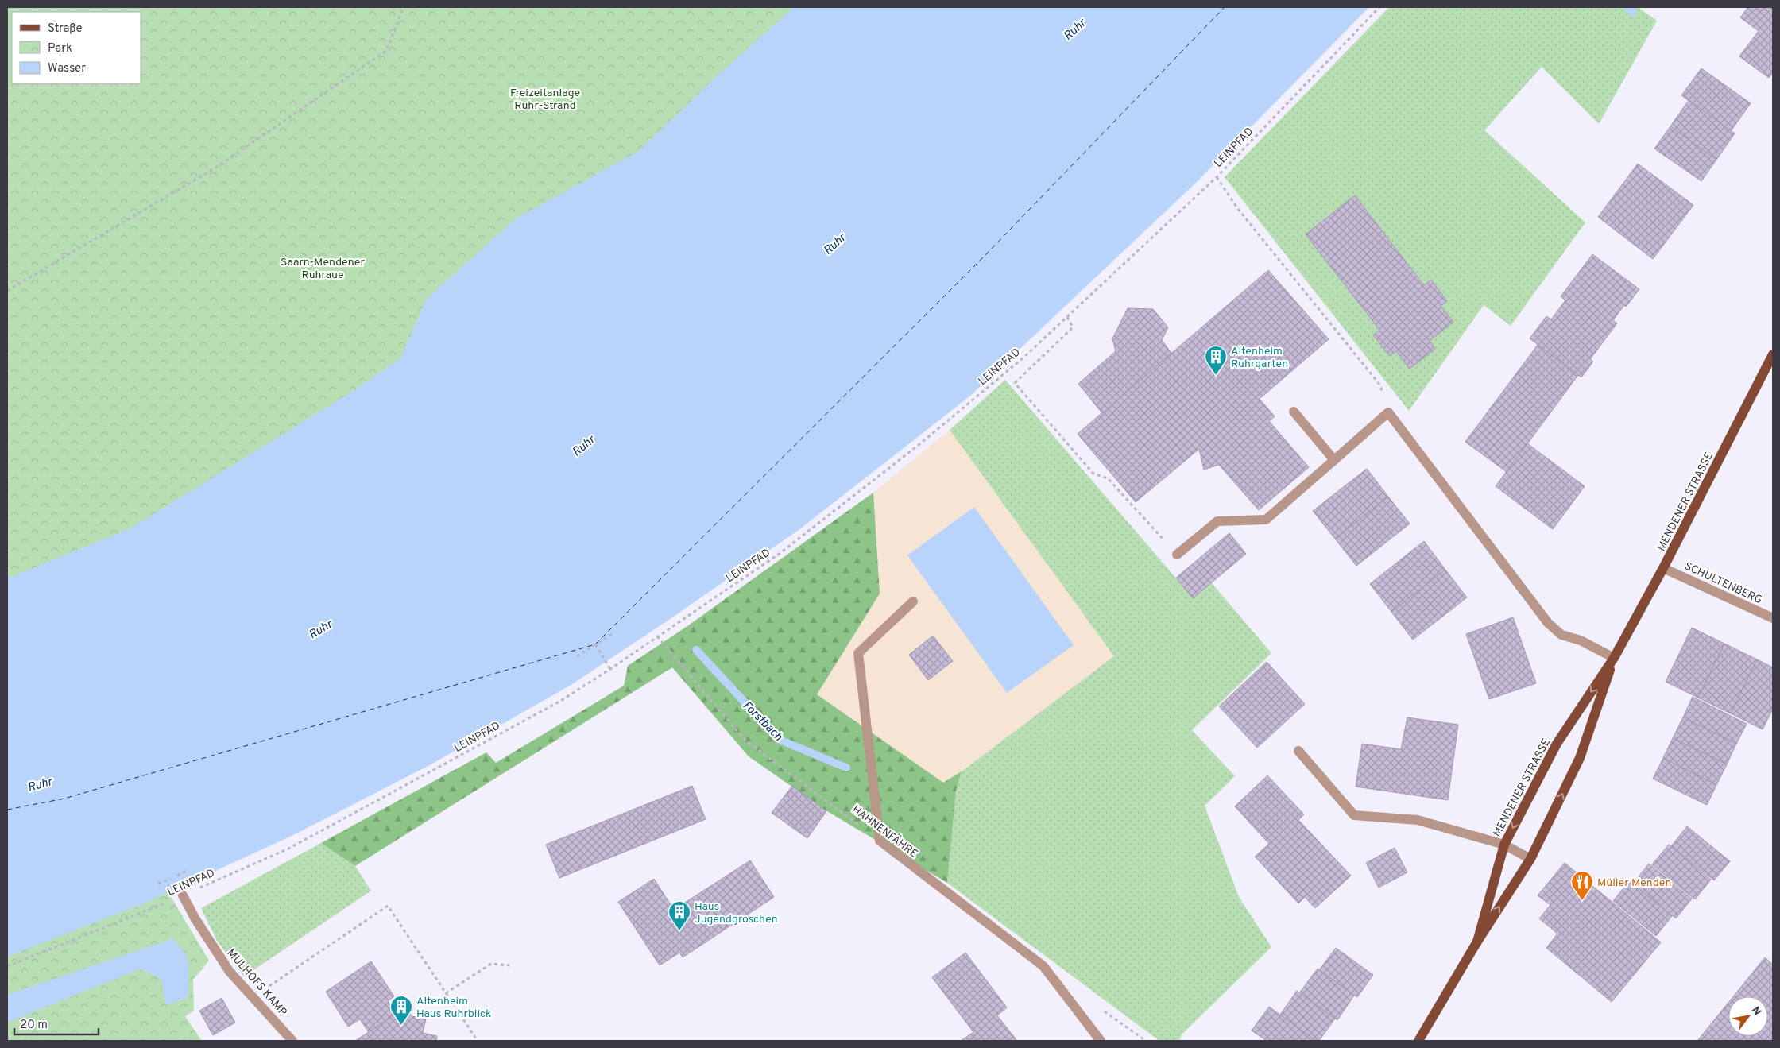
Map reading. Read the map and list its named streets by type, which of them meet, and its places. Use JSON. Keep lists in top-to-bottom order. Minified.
{"streets":{"main road":["MENDENER STRASSE"],"street":["SCHULTENBERG","HAHNENFÄHRE","MULHOFS KAMP"],"path":["LEINPFAD"]},"crossings":[["LEINPFAD","HAHNENFÄHRE"],["LEINPFAD","MULHOFS KAMP"],["MENDENER STRASSE","SCHULTENBERG"]],"water":["Ruhr","Forstbach"],"parks":["Freizeitanlage Ruhr-Strand","Saarn-Mendener Ruhraue"],"places":{"building":["Altenheim Ruhrgarten","Haus Jugendgroschen","Altenheim Haus Ruhrblick"],"restaurant":["Müller Menden"]},"legend":["Straße","Park","Wasser"],"scale_bar":"20 m","north":"top right"}
